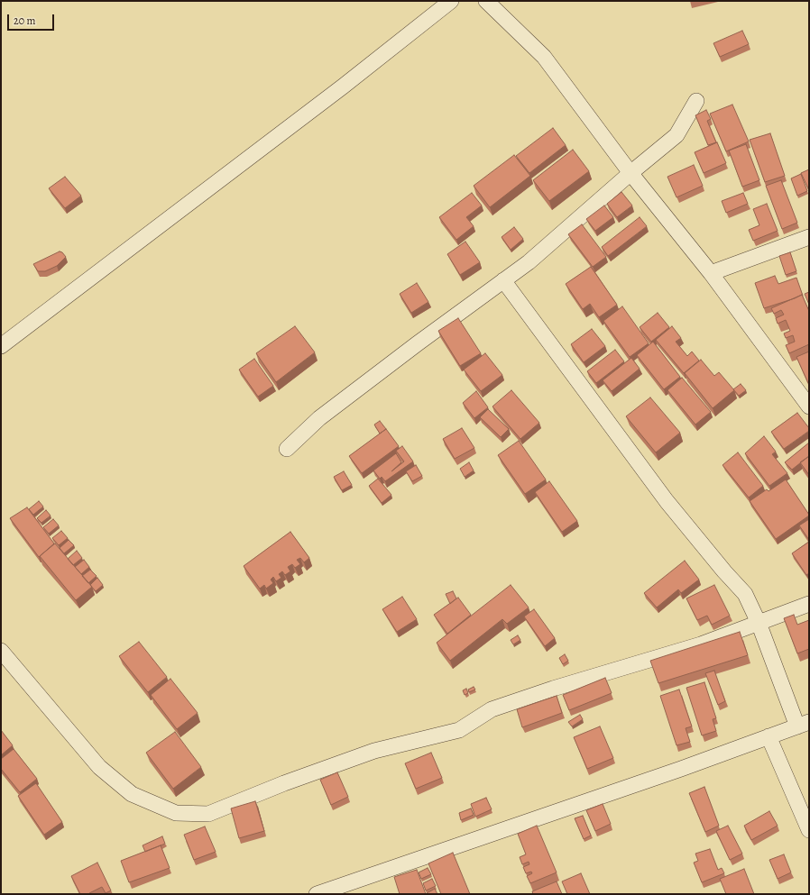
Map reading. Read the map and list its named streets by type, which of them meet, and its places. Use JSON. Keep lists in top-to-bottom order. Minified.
{"scale_bar":"20 m"}
